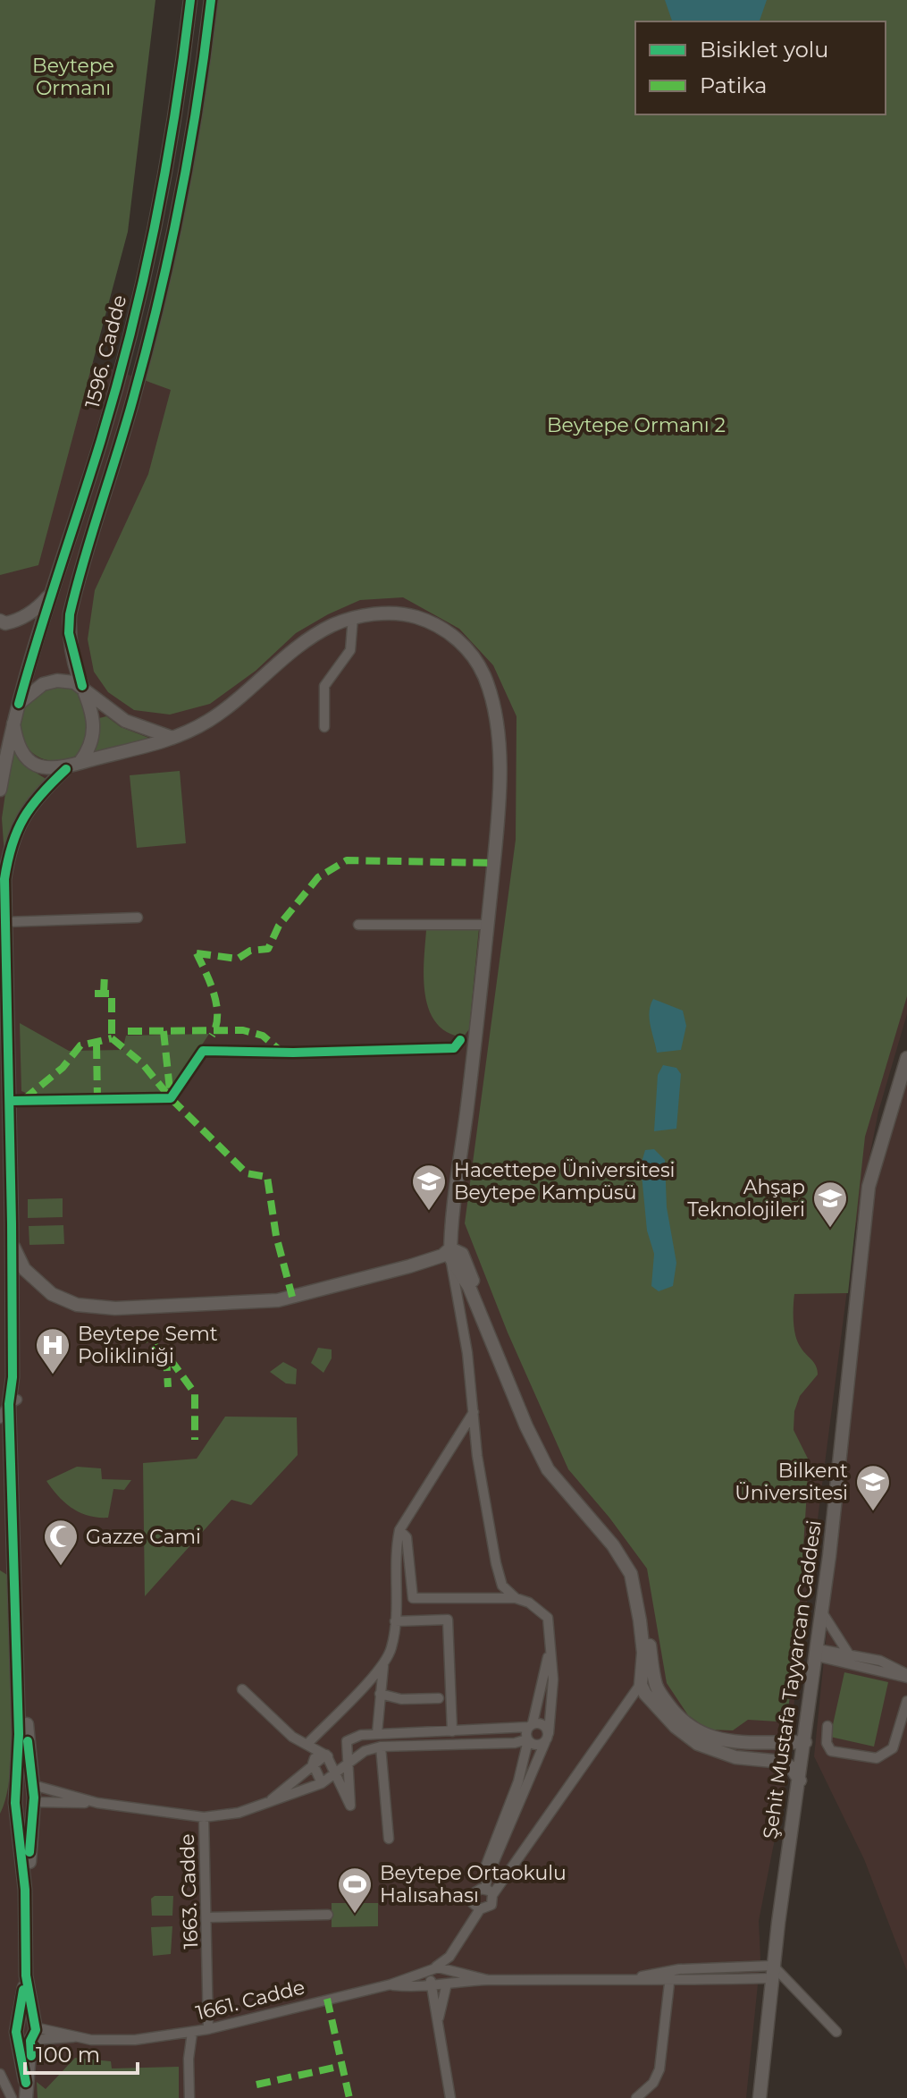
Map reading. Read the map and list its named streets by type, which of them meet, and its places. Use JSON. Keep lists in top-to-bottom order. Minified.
{"streets":{"street":["1596. Cadde","Şehit Mustafa Tayyarcan Caddesi","1663. Cadde","1661. Cadde"]},"crossings":[["Şehit Mustafa Tayyarcan Caddesi","1661. Cadde"],["1663. Cadde","1661. Cadde"]],"parks":["Beytepe Ormanı","Beytepe Ormanı 2"],"places":{"school or university":["Hacettepe Üniversitesi Beytepe Kampüsü","Ahşap Teknolojileri","Bilkent Üniversitesi"],"hospital":["Beytepe Semt Polikliniği"],"mosque":["Gazze Cami"],"sports":["Beytepe Ortaokulu Halısahası"]},"legend":["Bisiklet yolu","Patika"],"scale_bar":"100 m"}
